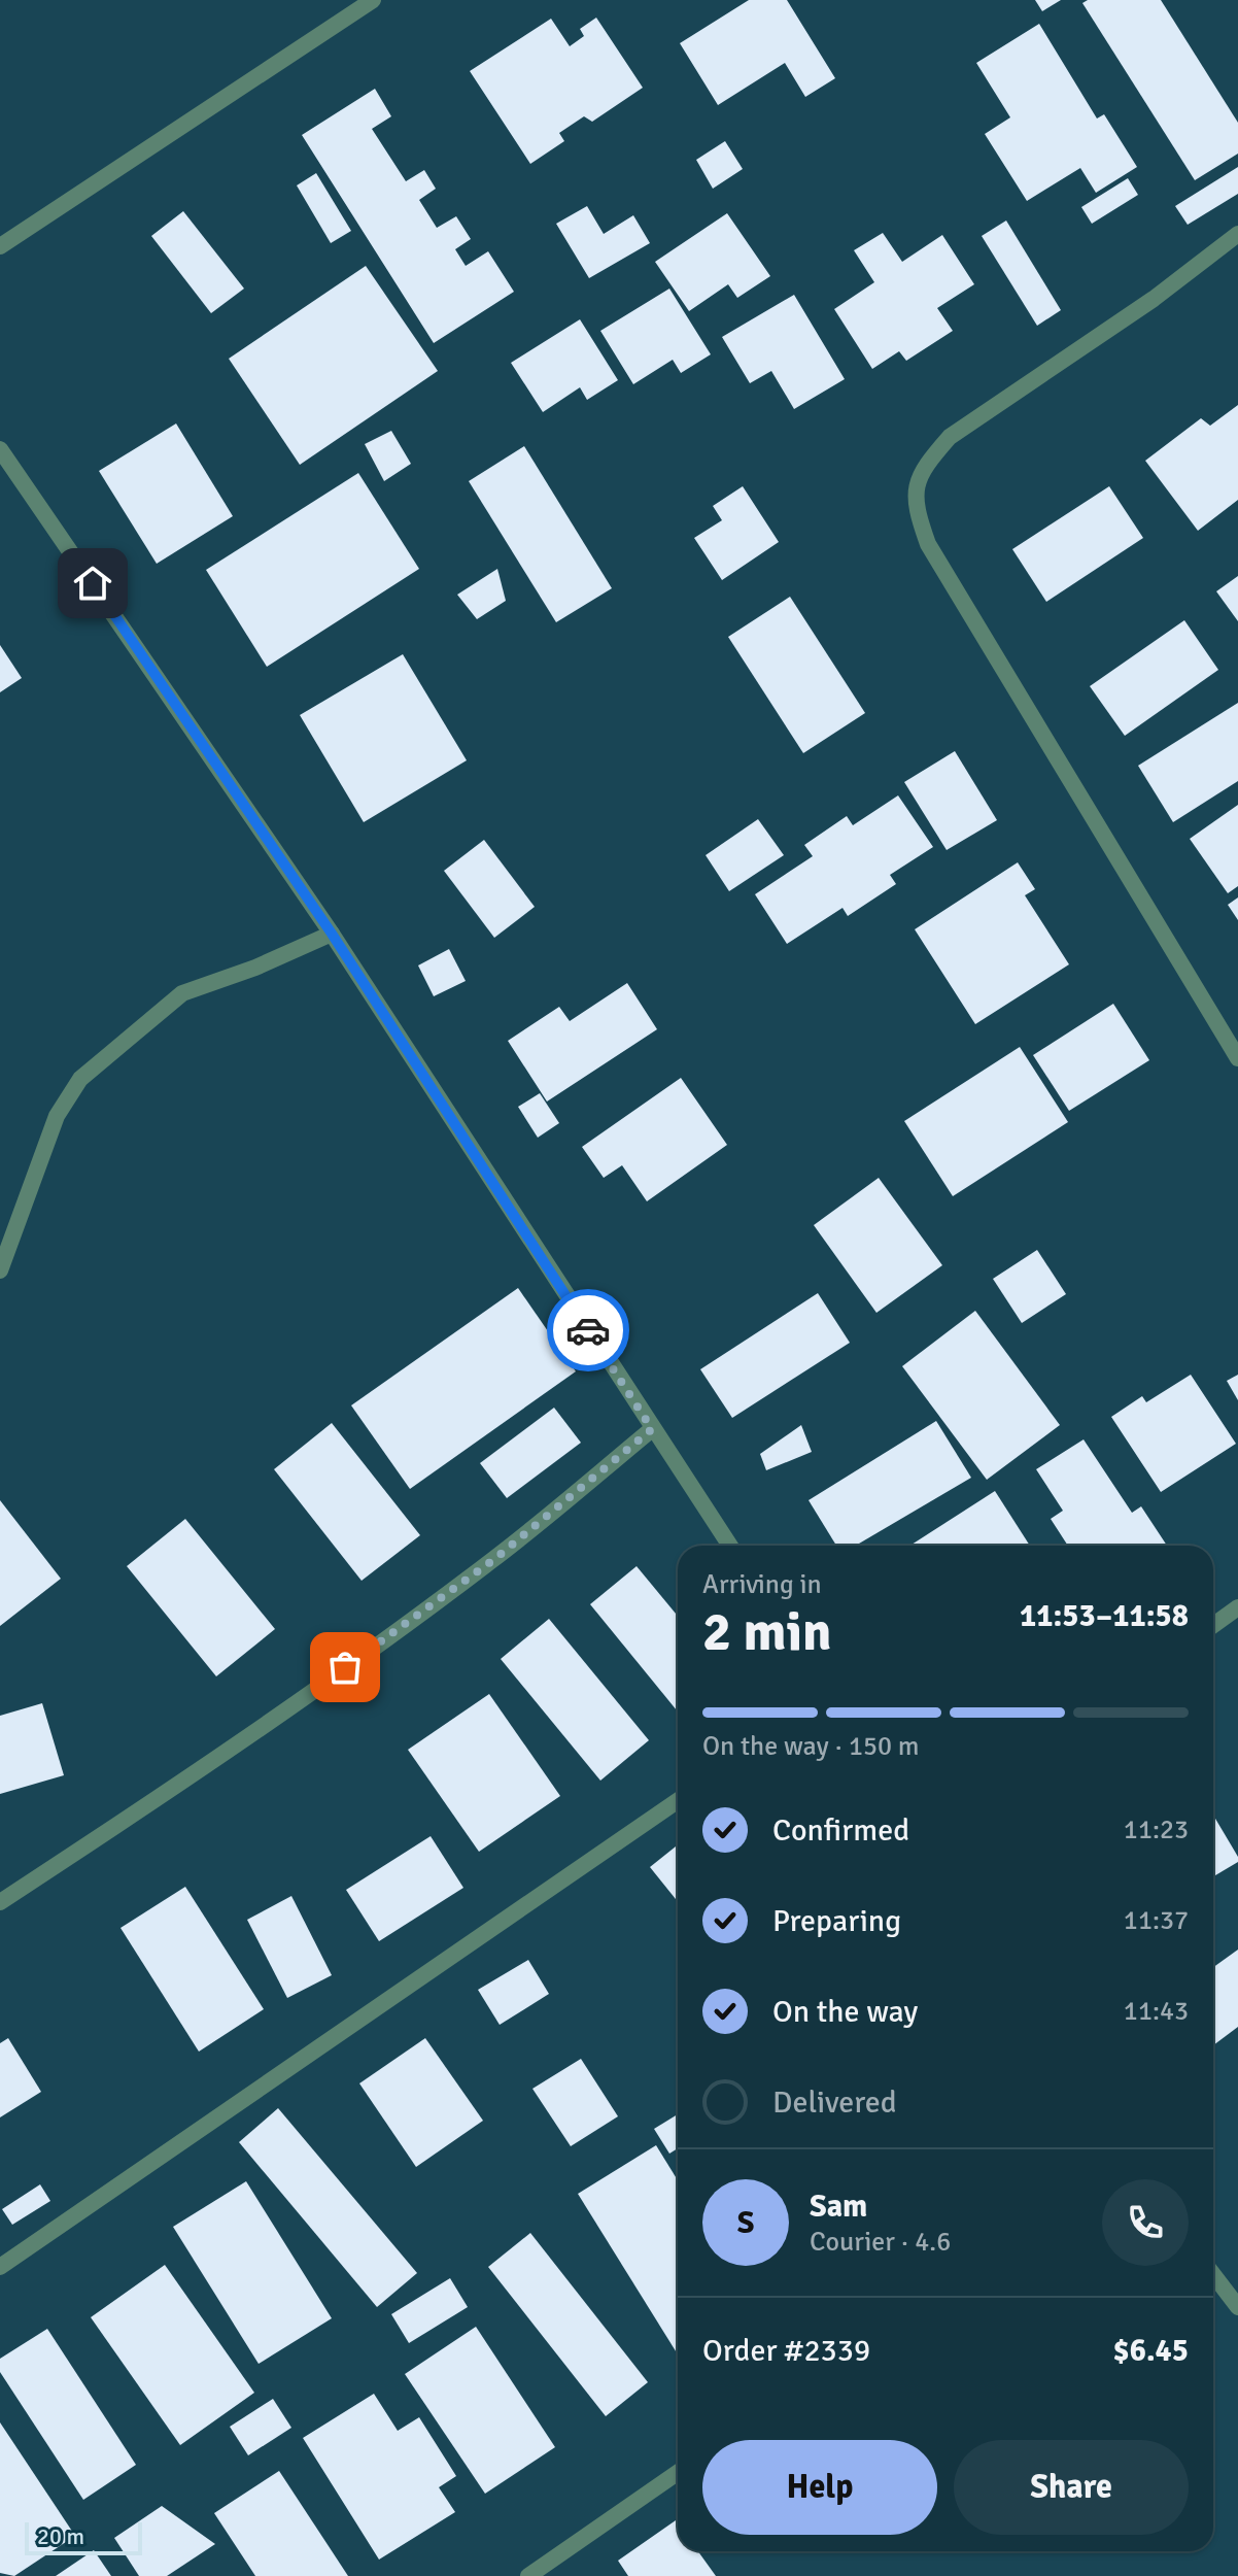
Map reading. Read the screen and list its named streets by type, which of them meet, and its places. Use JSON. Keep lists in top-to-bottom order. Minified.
{"scale_bar":"20 m","page":{"heading":["2 min","Arriving in","11:53–11:58"],"panel":["Sam","Courier · 4.6","Order #2339","$6.45"],"bar":"On the way · 150 m","list":[["Confirmed","11:23"],["Preparing","11:37"],["On the way","11:43"],"Delivered"],"round":"S","buttons":["Help","Share"],"scale":"20 m"}}
